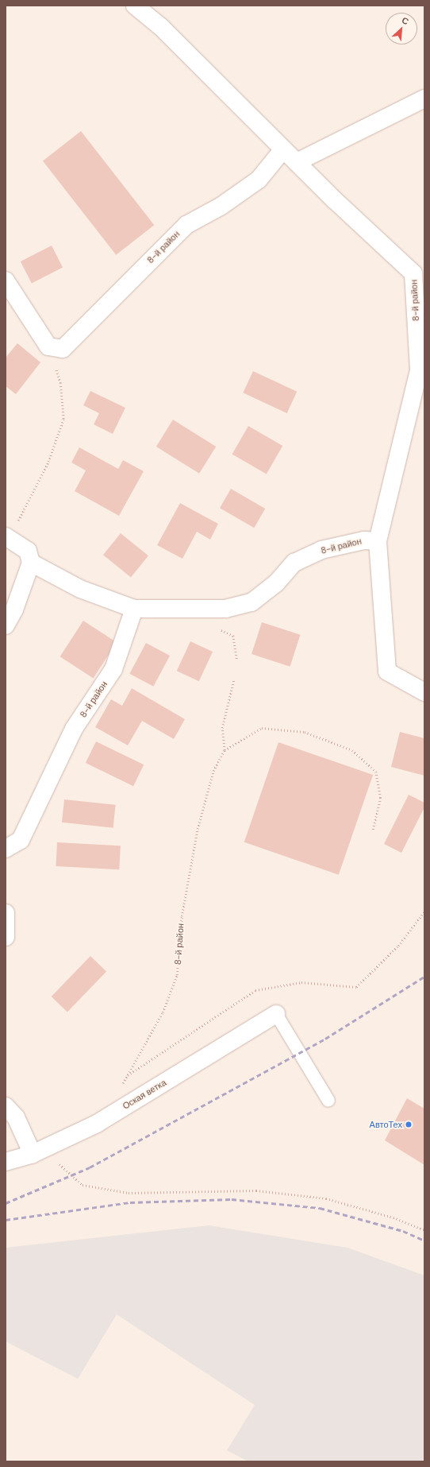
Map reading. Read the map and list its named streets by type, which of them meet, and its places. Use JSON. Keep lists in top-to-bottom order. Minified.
{"streets":{"street":["8-й район","Оская ветка"]},"places":["АвтоТех"],"north":"top right"}
